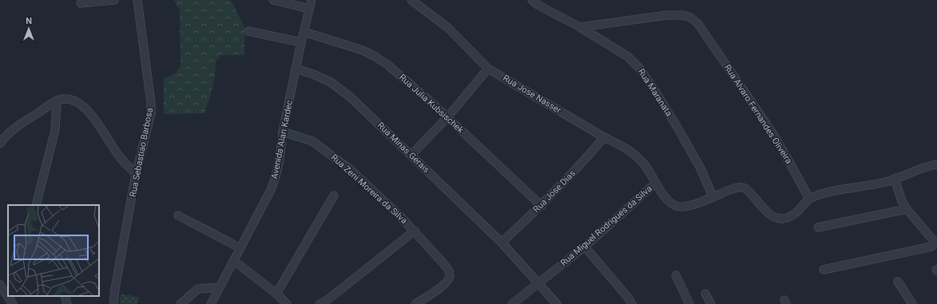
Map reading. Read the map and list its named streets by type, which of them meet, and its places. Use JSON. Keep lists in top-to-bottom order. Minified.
{"streets":{"street":["Rua Maranata","Rua Jose Nasser","Rua Julia Kubsischek","Rua Alvaro Fernandes Oliveira","Avenida Alan Kardec","Rua Minas Gerais","Rua Sebastiao Barbosa","Rua Zeni Moreira da Silva","Rua Jose Dias","Rua Miguel Rodrigues da Silva"]},"crossings":[["Rua Maranata","Rua Alvaro Fernandes Oliveira"],["Rua Jose Nasser","Rua Jose Dias"],["Rua Jose Nasser","Rua Miguel Rodrigues da Silva"],["Rua Julia Kubsischek","Avenida Alan Kardec"],["Rua Julia Kubsischek","Rua Jose Dias"],["Avenida Alan Kardec","Rua Minas Gerais"],["Avenida Alan Kardec","Rua Zeni Moreira da Silva"],["Rua Minas Gerais","Rua Jose Dias"],["Rua Minas Gerais","Rua Miguel Rodrigues da Silva"]],"north":"top"}
